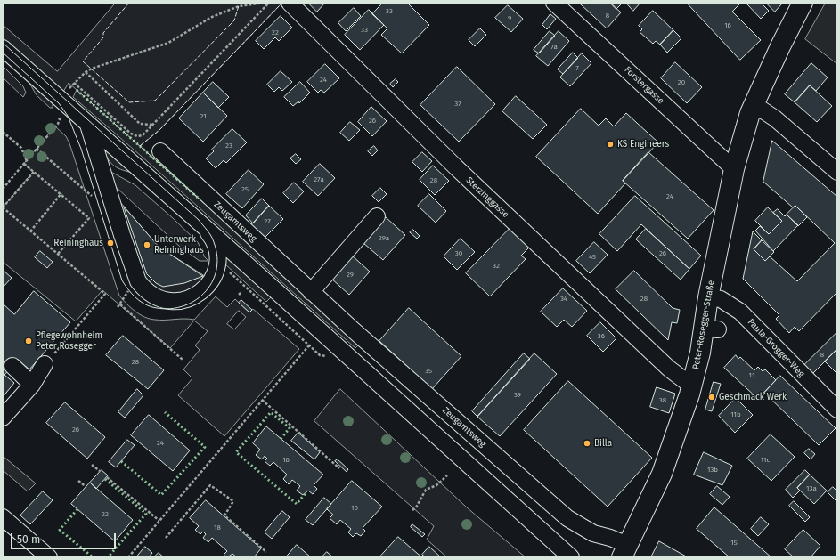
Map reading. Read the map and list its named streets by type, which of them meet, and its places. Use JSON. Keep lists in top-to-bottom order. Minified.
{"streets":{"main road":["Peter-Rosegger-Straße"],"street":["Forstergasse","Sterzinggasse","Zeugamtsweg","Paula-Grogger-Weg"]},"crossings":[["Forstergasse","Peter-Rosegger-Straße"],["Sterzinggasse","Peter-Rosegger-Straße"],["Zeugamtsweg","Peter-Rosegger-Straße"],["Peter-Rosegger-Straße","Paula-Grogger-Weg"]],"places":["KS Engineers","Reininghaus","Unterwerk Reininghaus","Pflegewohnheim Peter Rosegger","Geschmack Werk","Billa"],"house_numbers":["33","8","9","16","33","22","7a","7","24","20","37","21","26","23","27a","28","25","24","27","29a","30","26","45","32","29","34","28","36","8","28","35","11","39","38","11b","26","24","16","11c","13b","13a","10","22","18","15"],"scale_bar":"50 m"}
